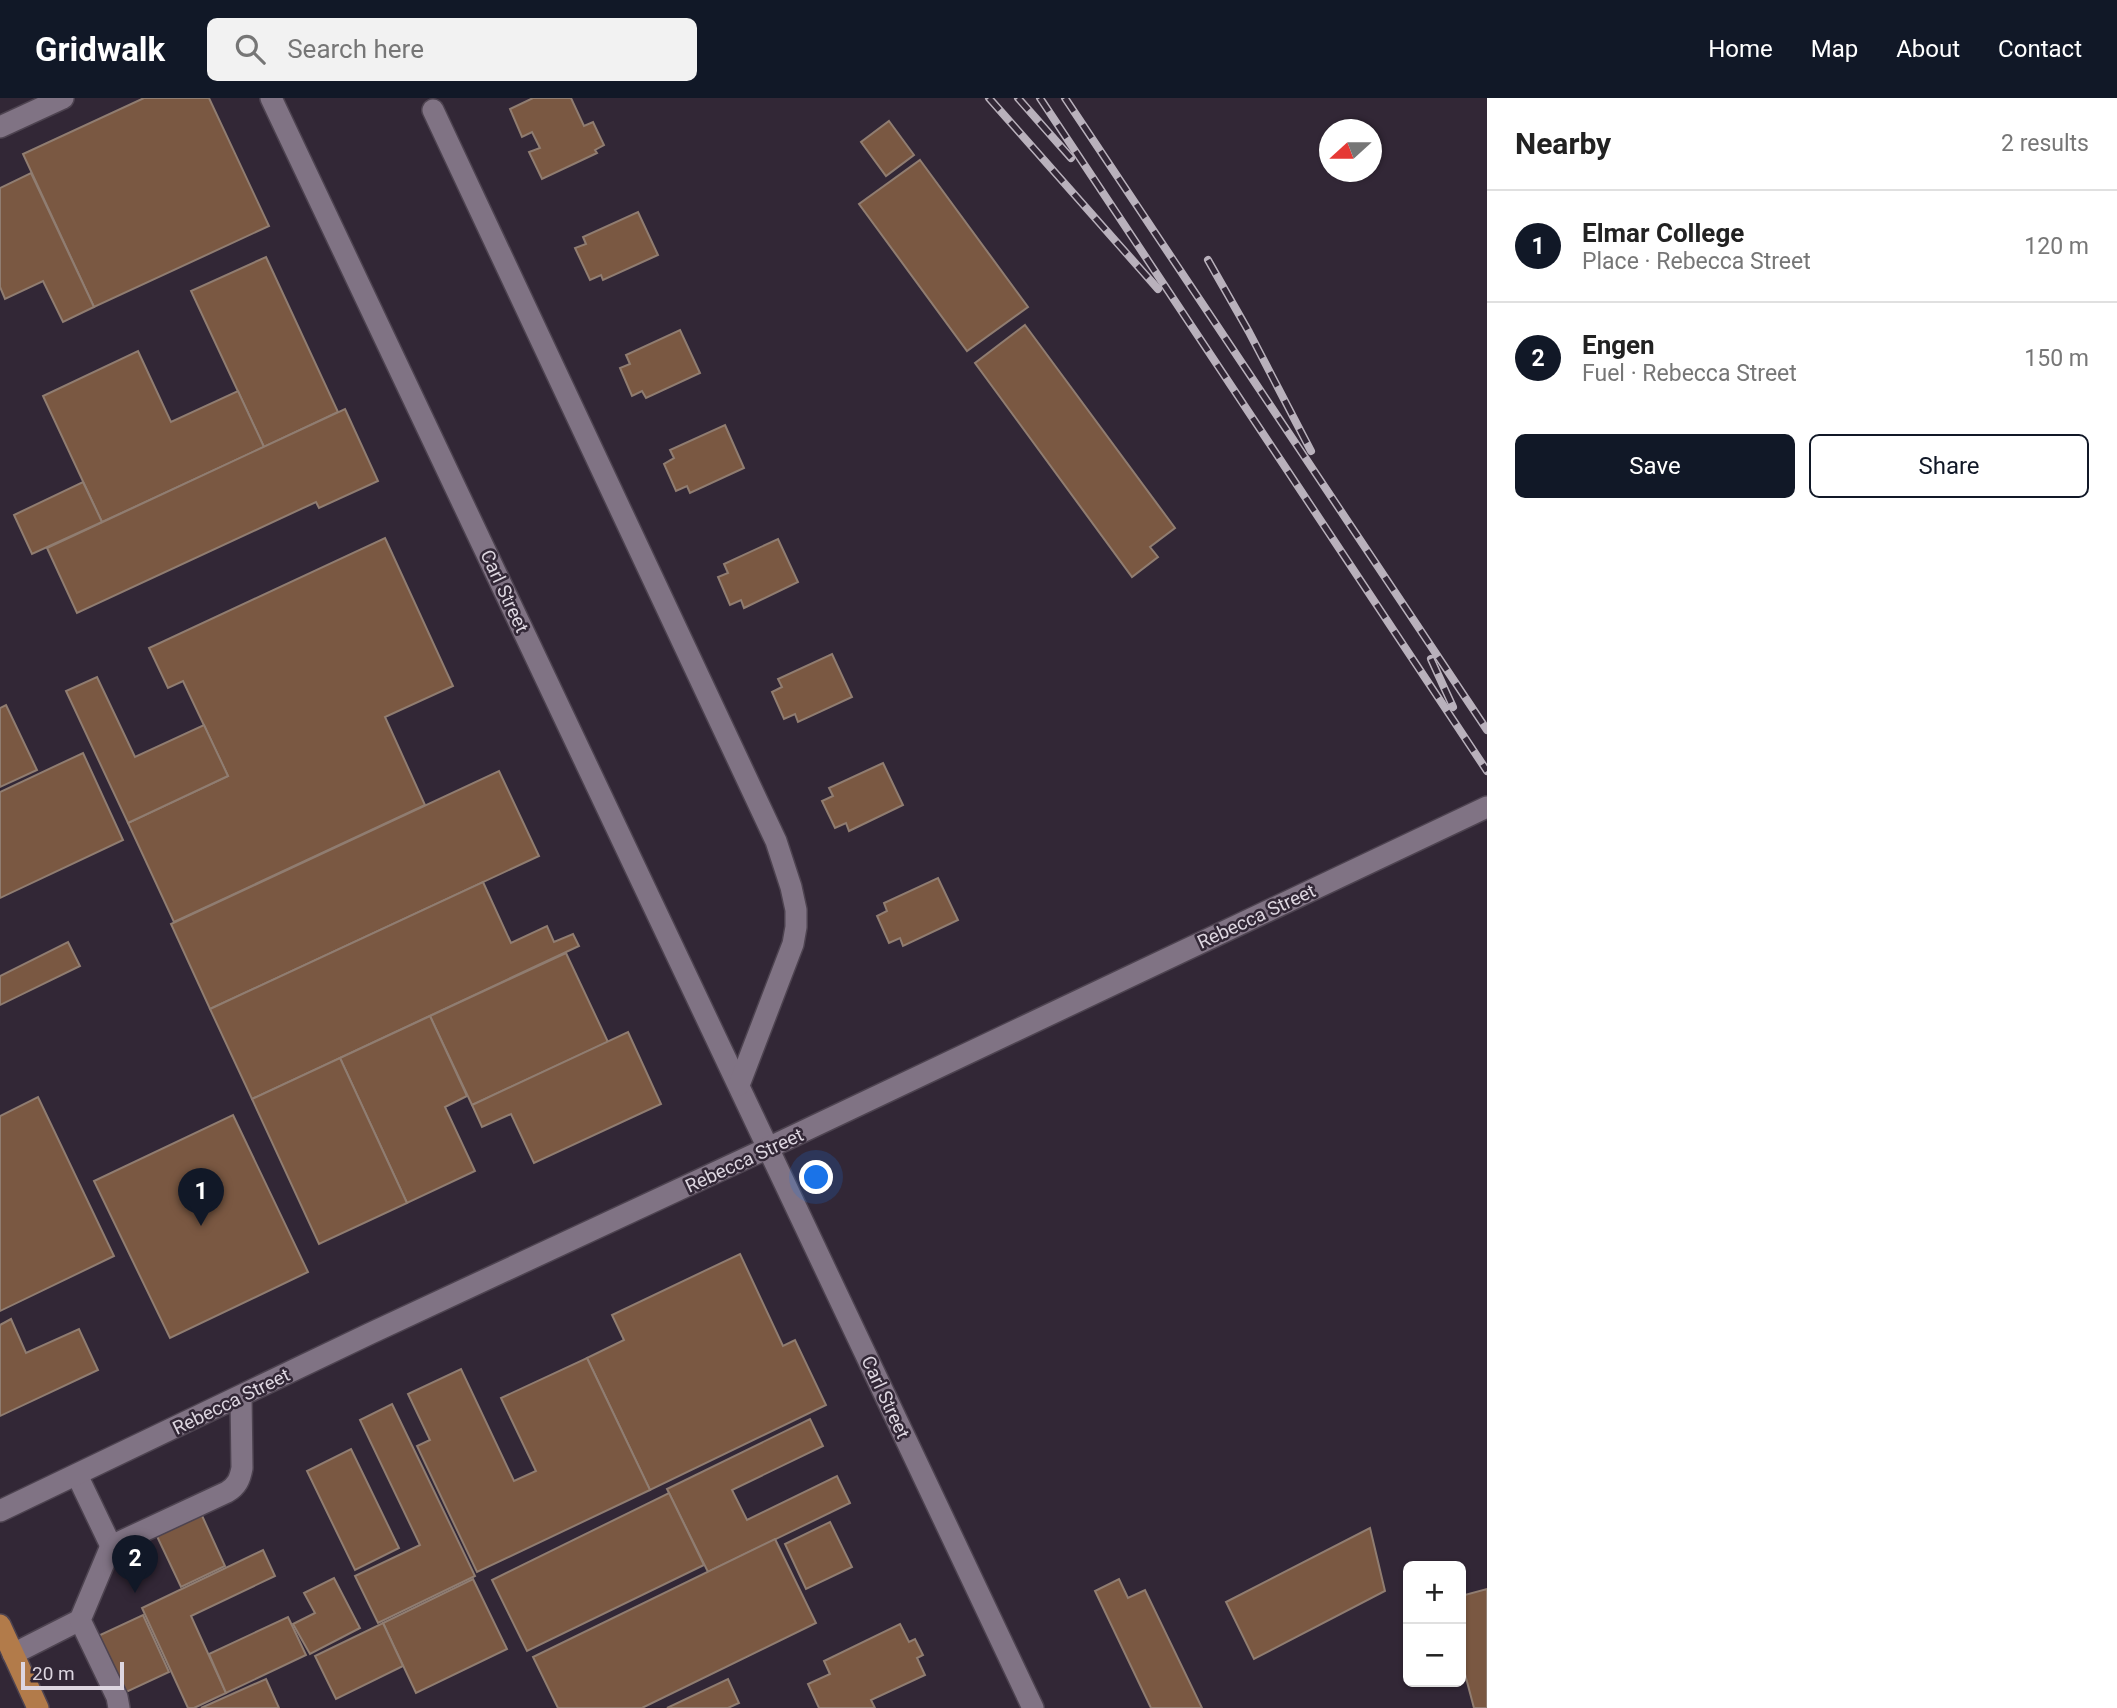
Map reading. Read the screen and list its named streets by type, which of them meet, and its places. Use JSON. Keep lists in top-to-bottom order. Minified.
{"streets":{"street":["Carl Street","Rebecca Street"]},"crossings":[["Carl Street","Rebecca Street"]],"scale_bar":"20 m","north":"left","page":{"header":"Gridwalk","search":"Search here","nav":["Home","Map","About","Contact"],"heading":["Nearby","2 results"],"list":[{"mark":"1","name":"Elmar College","note":"Place · Rebecca Street","value":"120 m"},{"mark":"2","name":"Engen","note":"Fuel · Rebecca Street","value":"150 m"}],"buttons":["Save","Share"],"pins":["1","2"],"map_buttons":["+","−"],"scale":"20 m"}}
